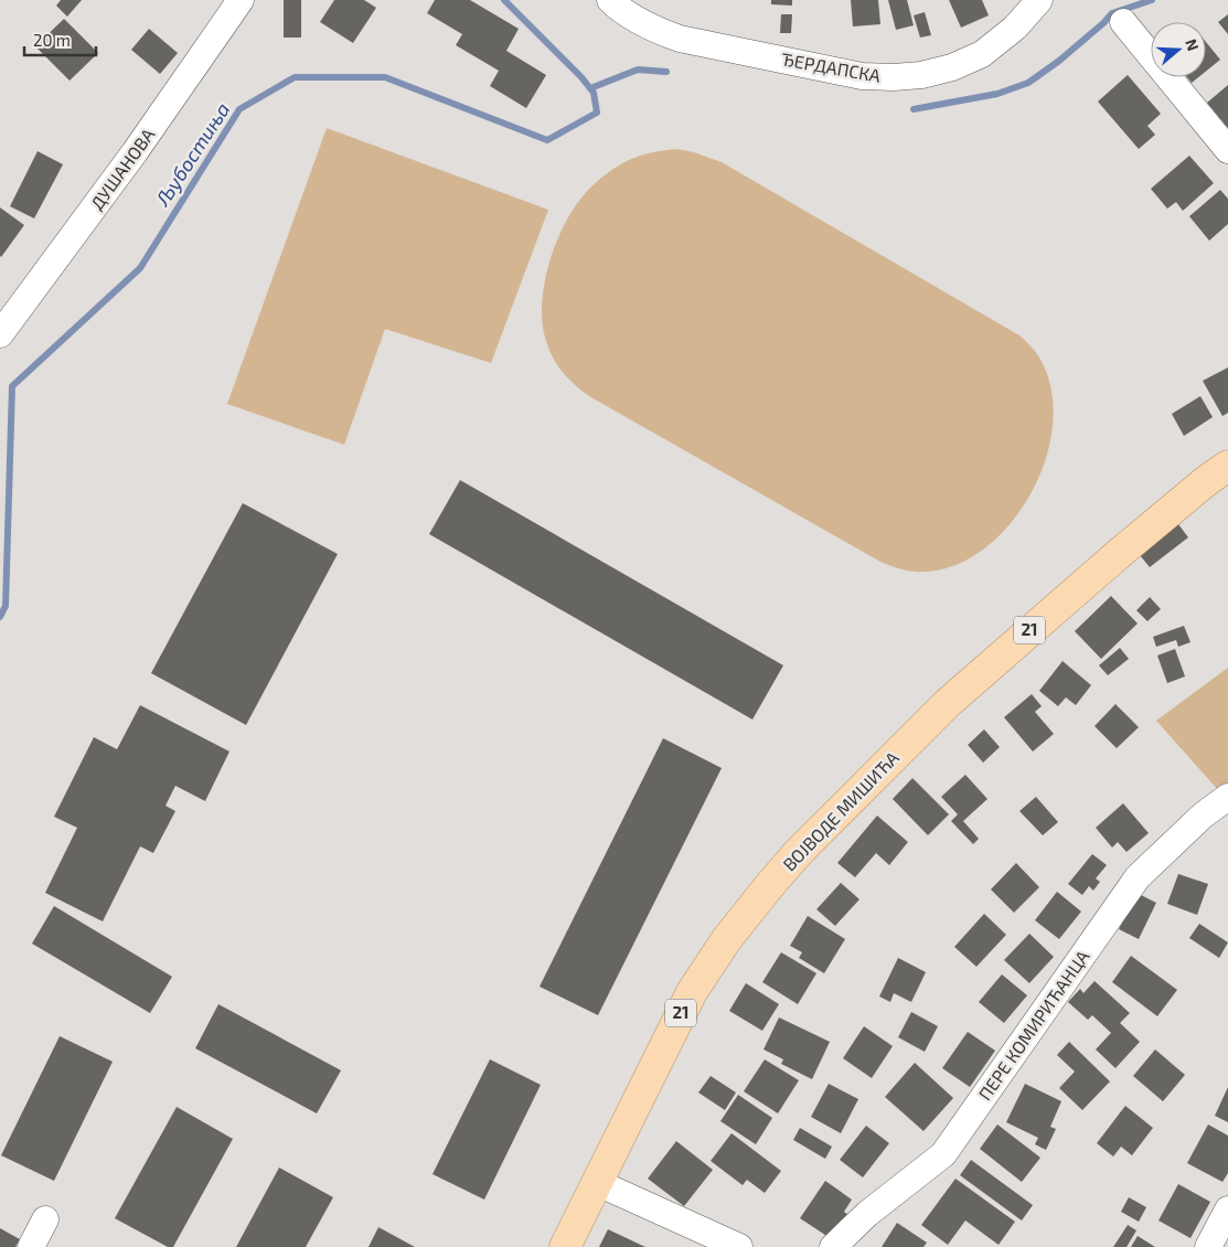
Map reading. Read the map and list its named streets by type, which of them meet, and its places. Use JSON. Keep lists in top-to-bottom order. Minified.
{"streets":{"main road":["21","ВОЈВОДЕ МИШИЋА"],"street":["ЂЕРДАПСКА","ДУШАНОВА","ПЕРЕ КОМИРИЋАНЦА"]},"water":["Љубостиња"],"scale_bar":"20 m","north":"right"}
